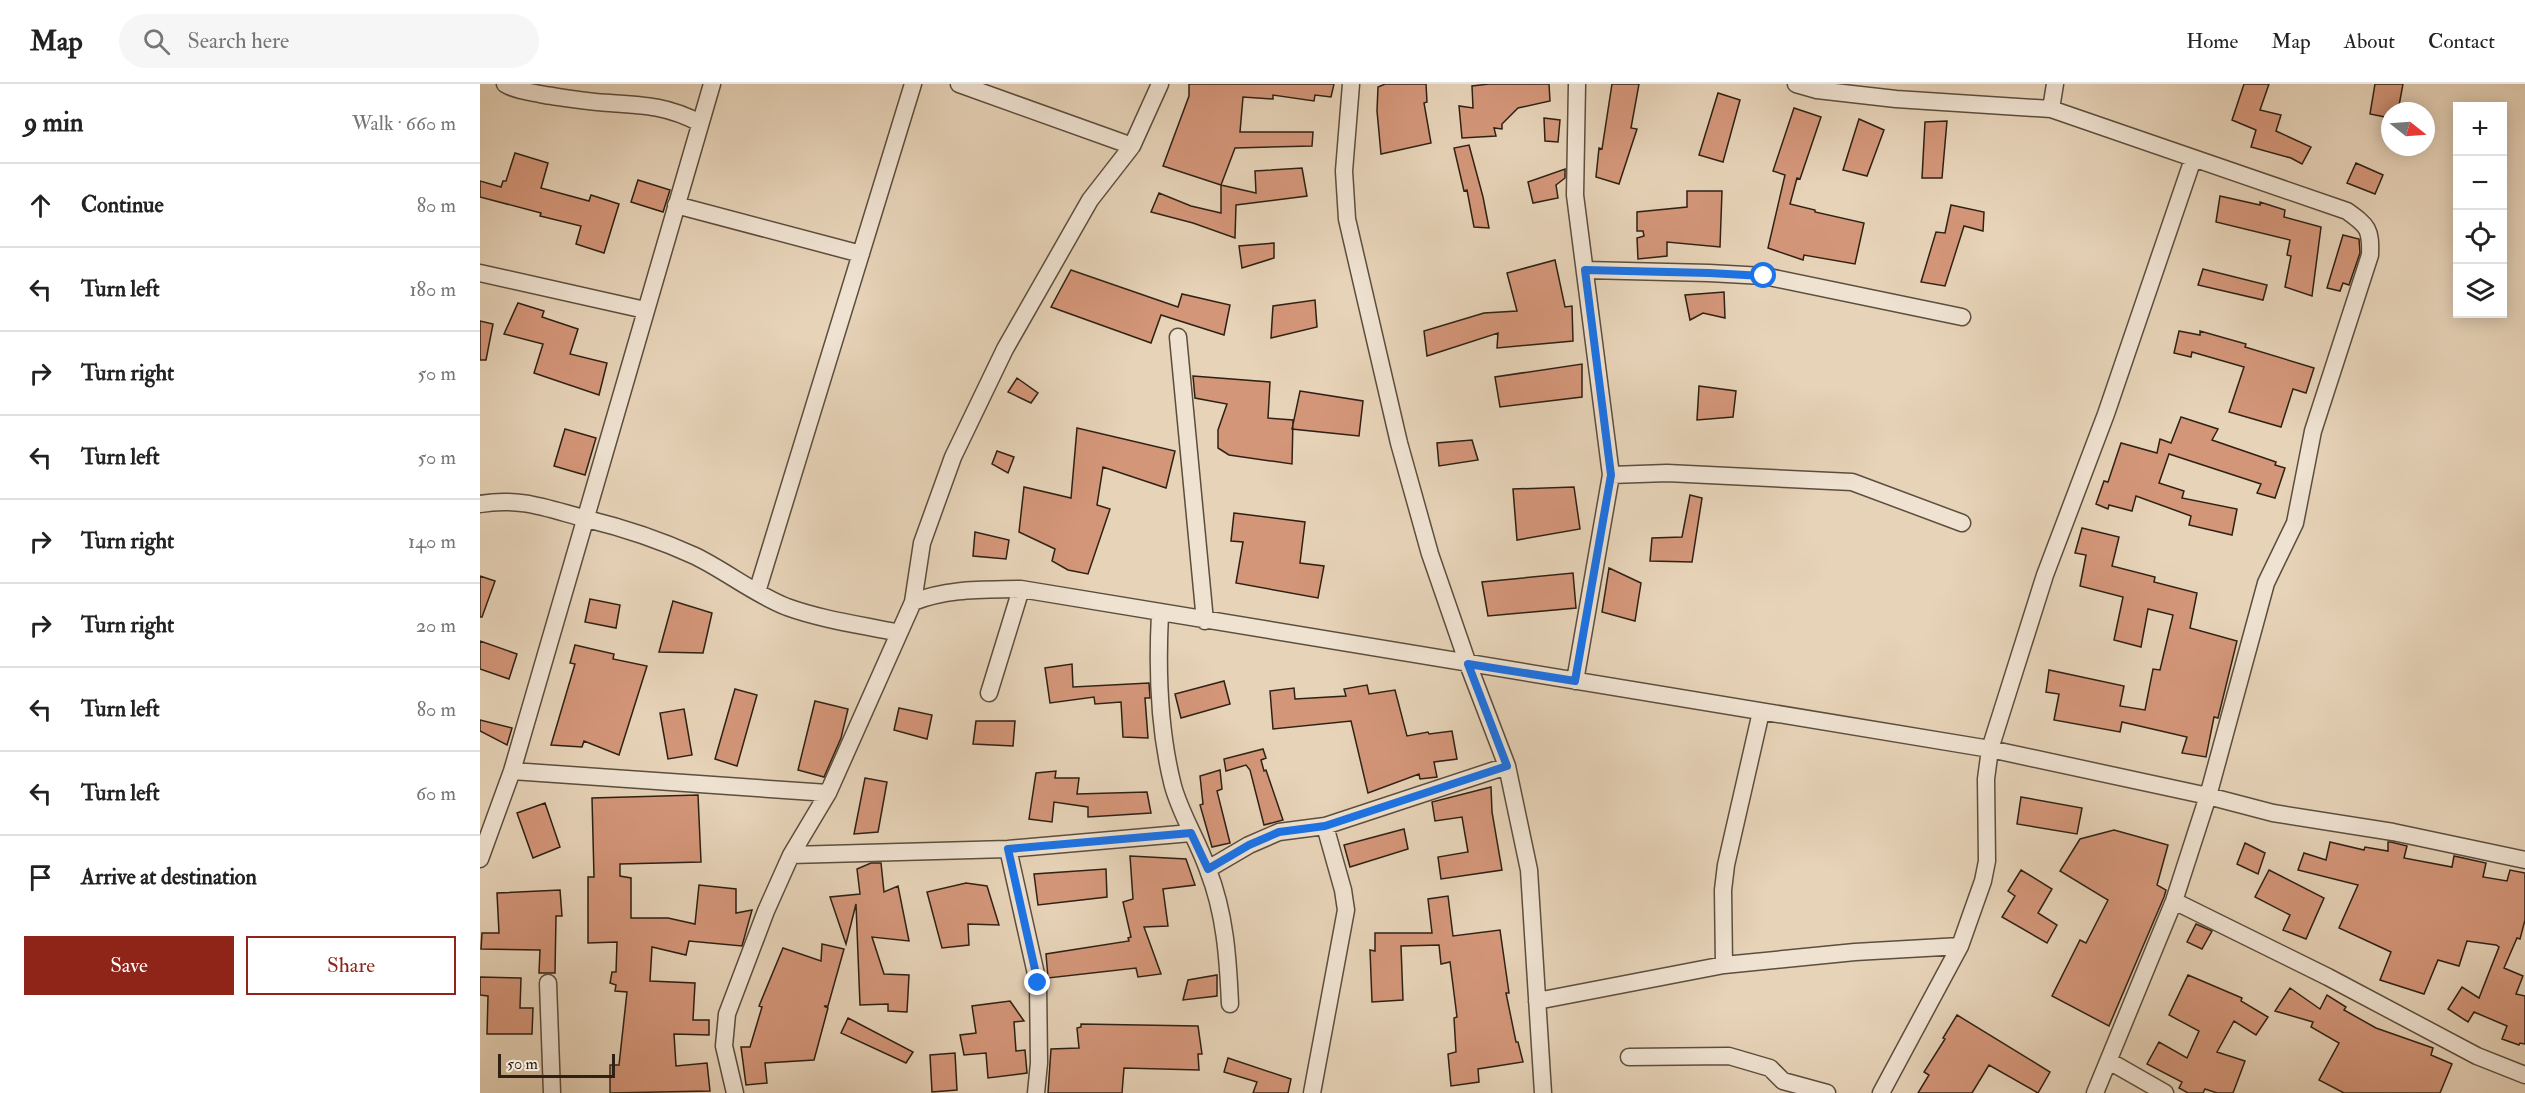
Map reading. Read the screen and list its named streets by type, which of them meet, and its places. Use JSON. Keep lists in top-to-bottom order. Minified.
{"scale_bar":"50 m","north":"right","page":{"header":"Map","search":"Search here","nav":["Home","Map","About","Contact"],"heading":["9 min","Walk · 660 m"],"map_buttons":["+","−"],"list":[["Continue","80 m"],["Turn left","180 m"],["Turn right","50 m"],["Turn left","50 m"],["Turn right","140 m"],["Turn right","20 m"],["Turn left","80 m"],["Turn left","60 m"],"Arrive at destination"],"buttons":["Save","Share"],"scale":"50 m"}}
